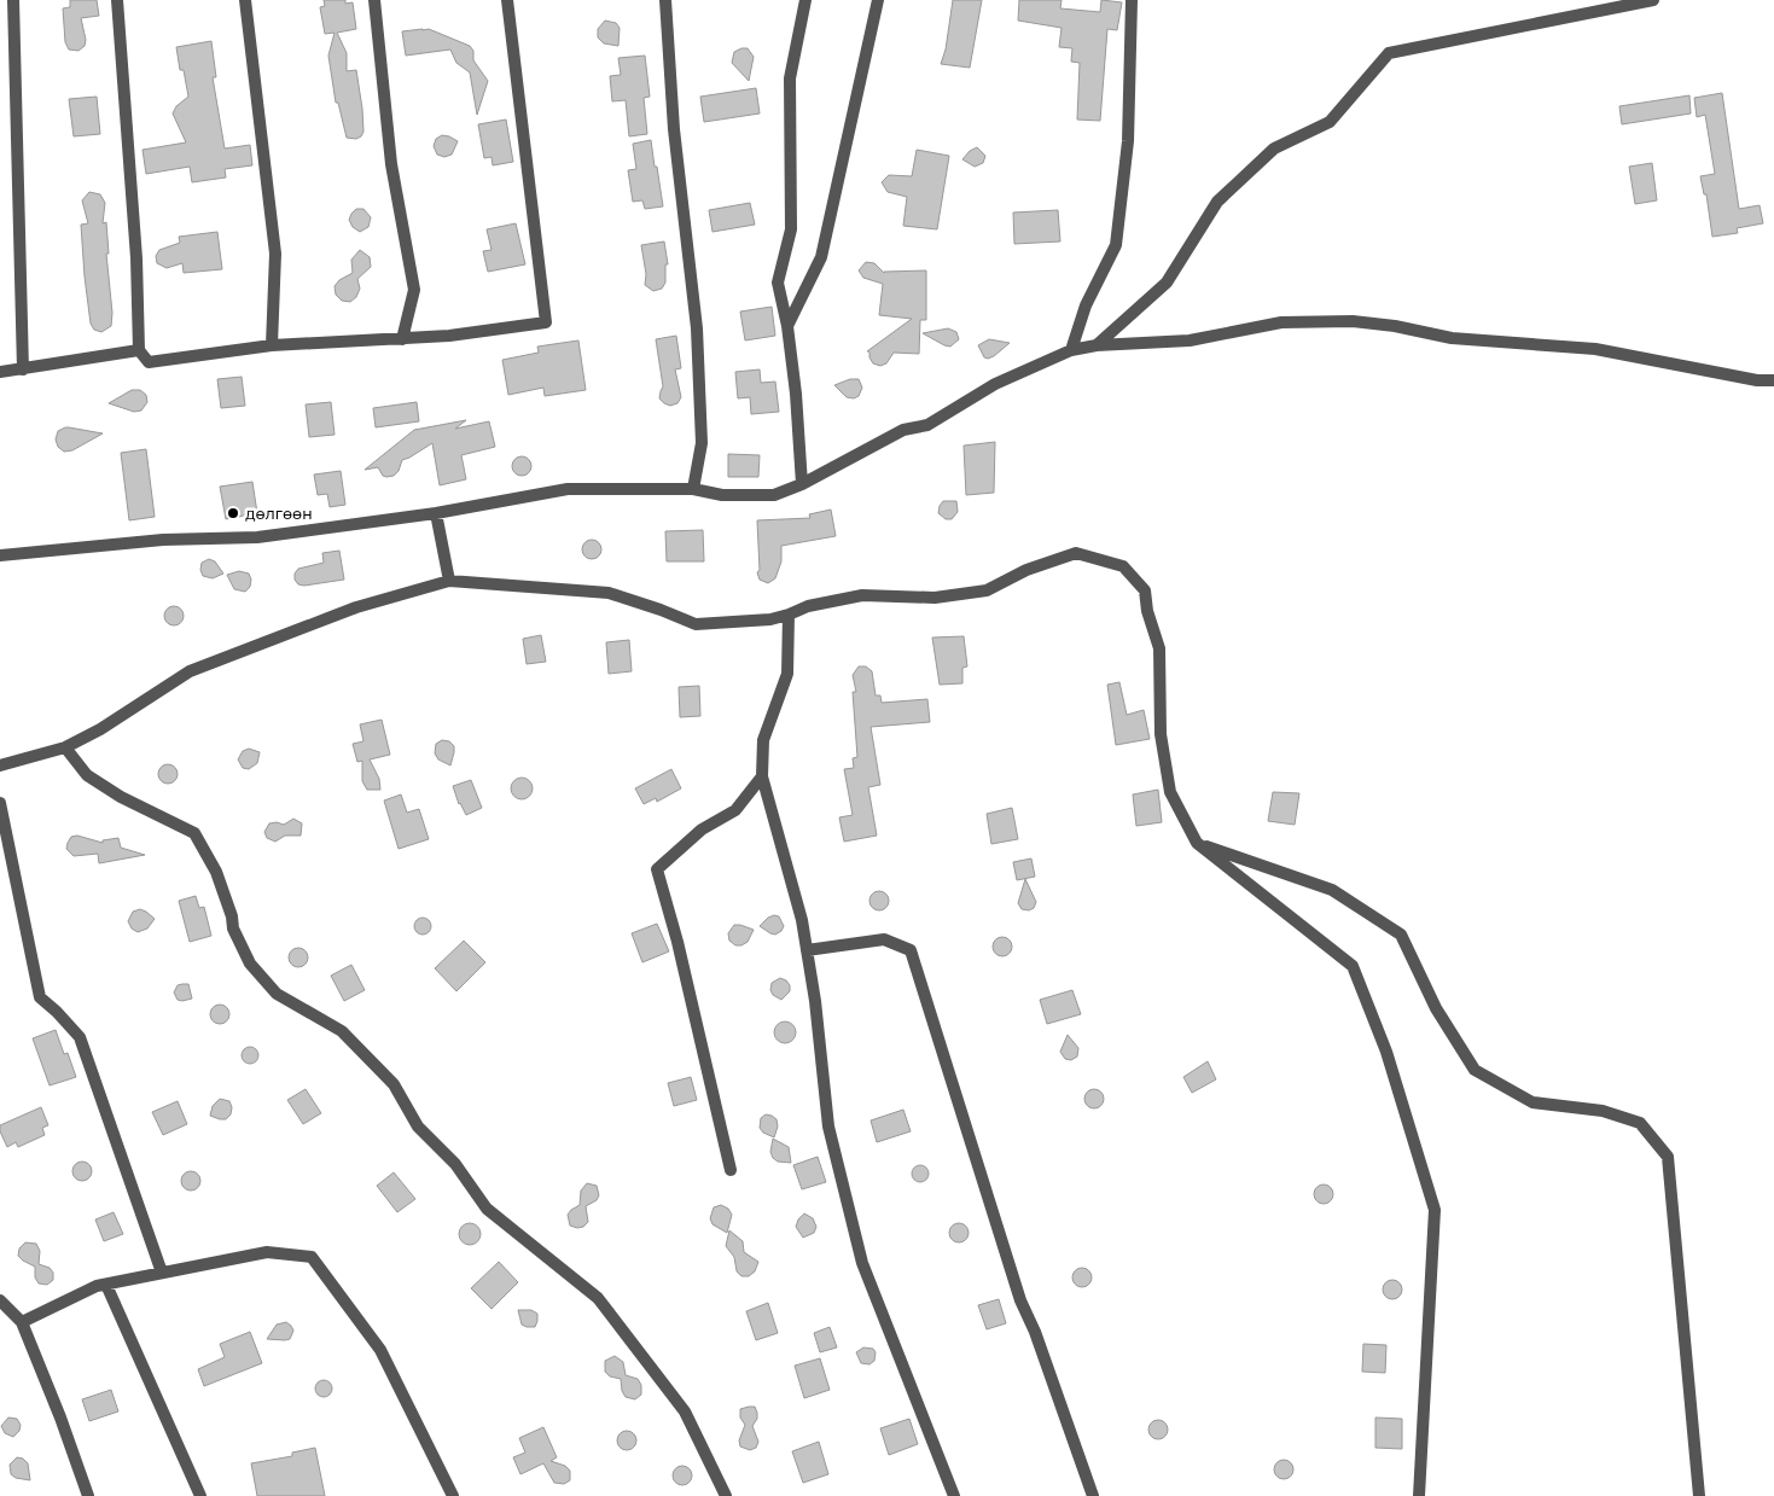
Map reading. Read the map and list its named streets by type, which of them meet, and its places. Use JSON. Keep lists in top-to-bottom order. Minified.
{"places":["дөлгөөн"]}
